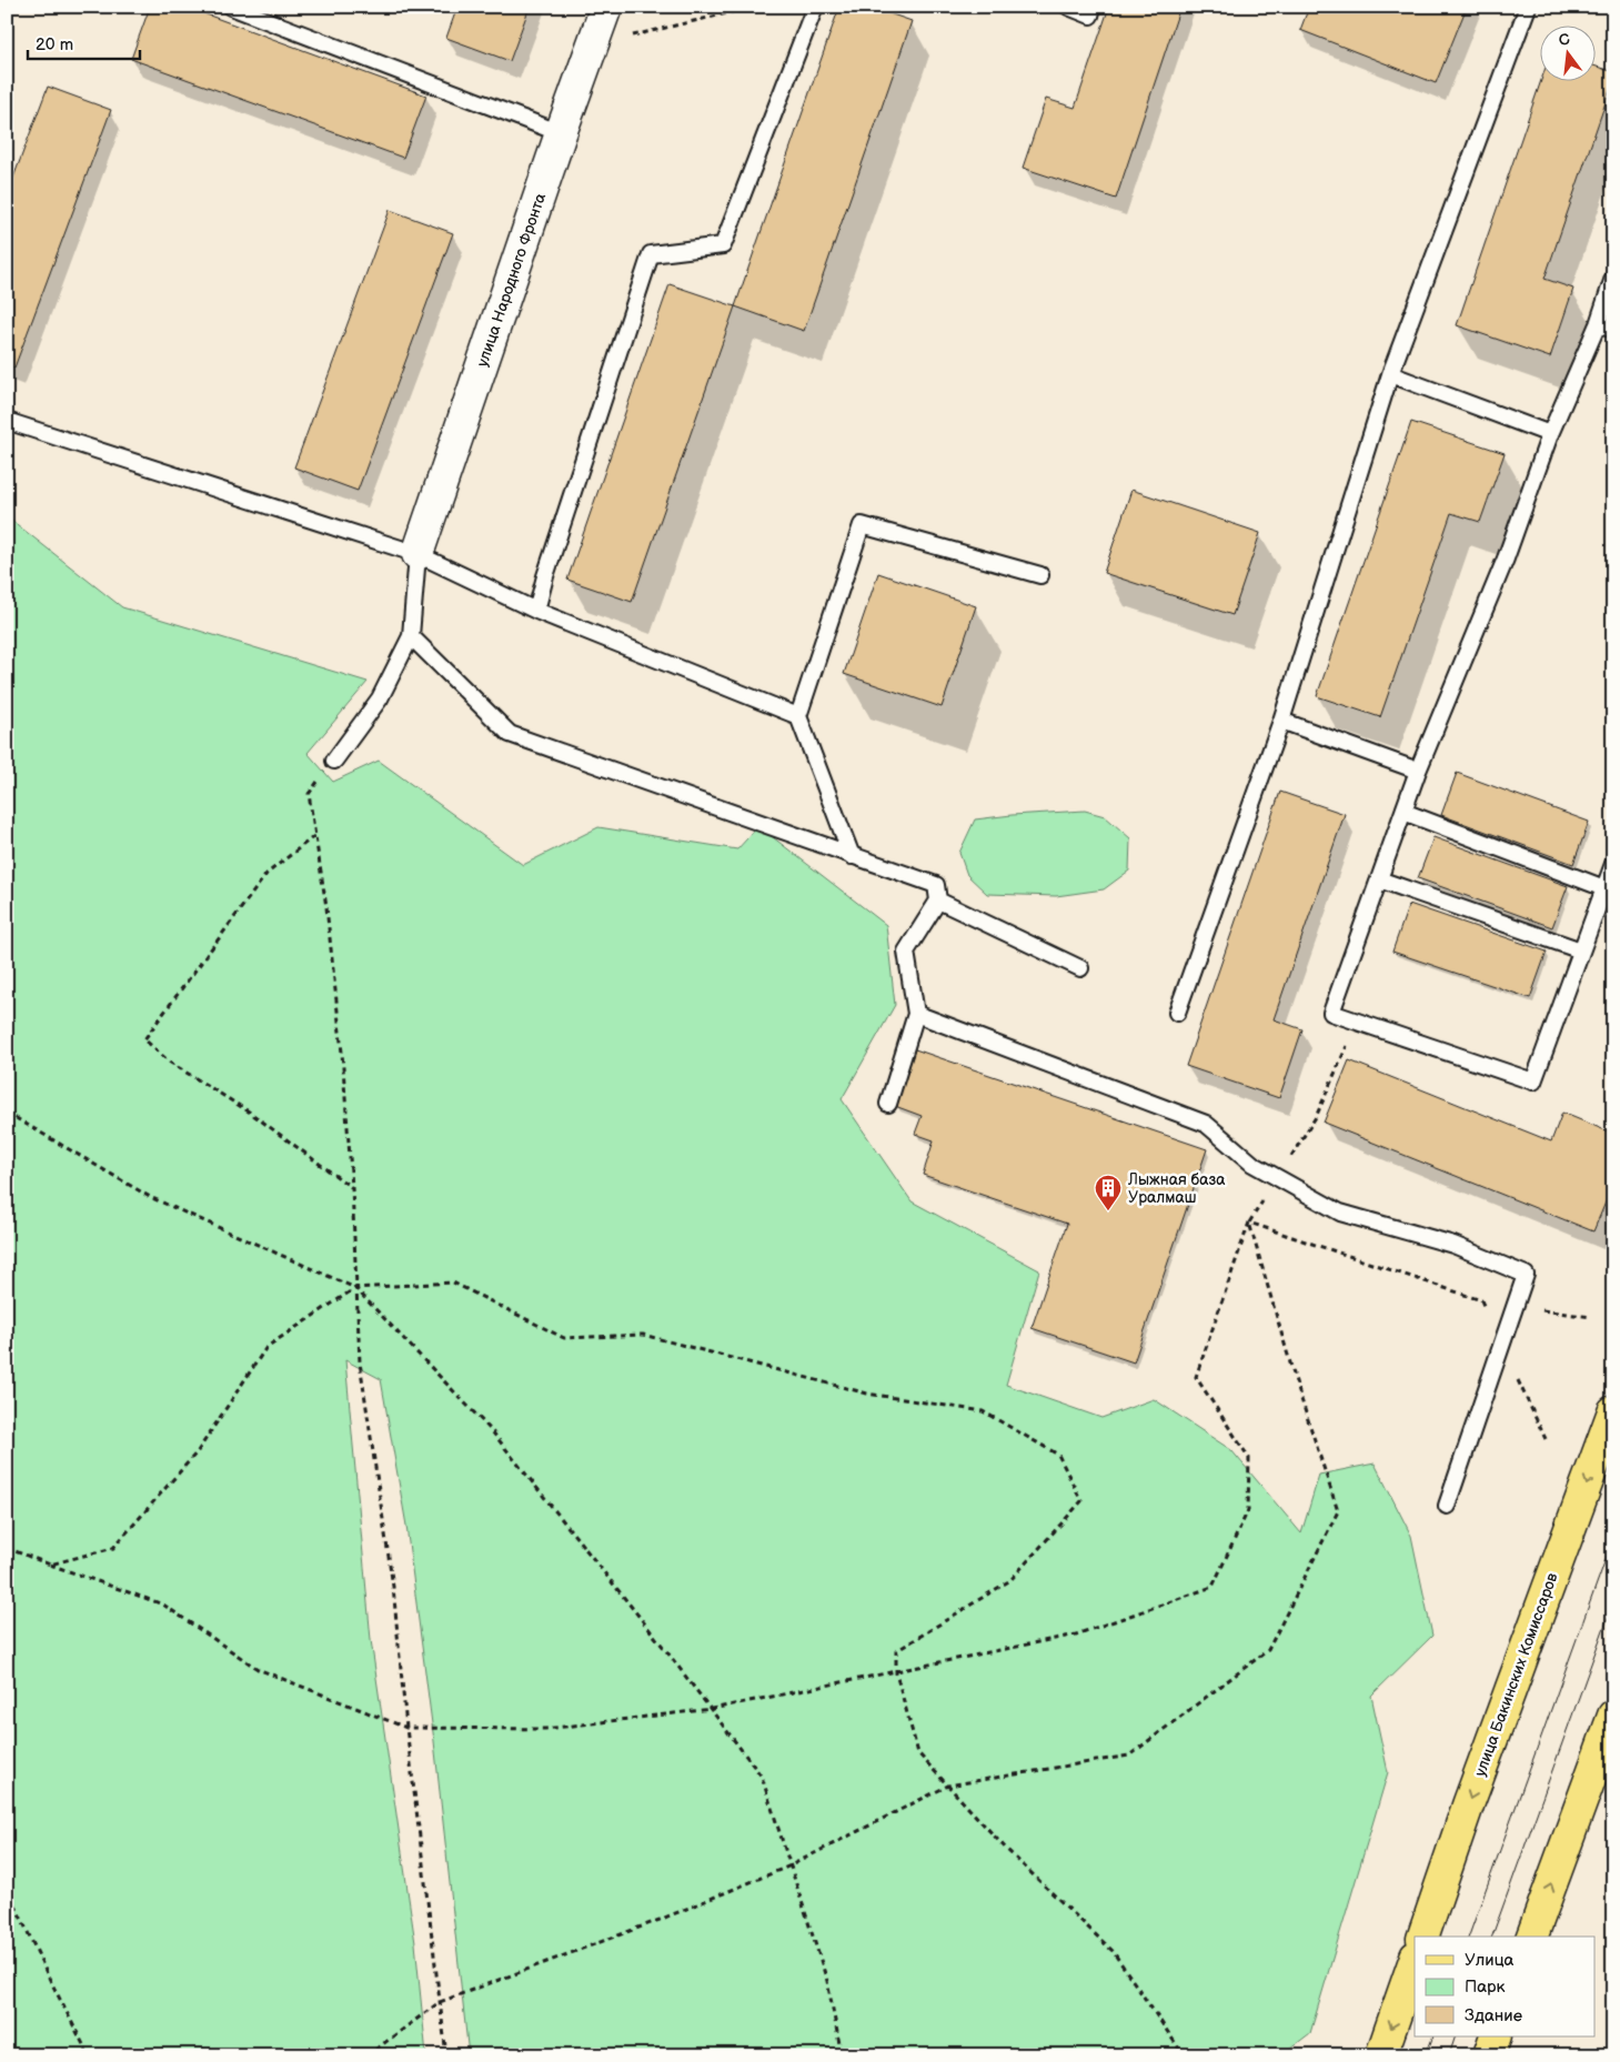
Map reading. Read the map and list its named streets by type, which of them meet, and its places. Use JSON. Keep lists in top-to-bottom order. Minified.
{"streets":{"main road":["улица Бакинских Комиссаров"],"street":["улица Народного Фронта"]},"places":{"building":["Лыжная база Уралмаш"]},"legend":["Улица","Парк","Здание"],"scale_bar":"20 m","north":"top"}
